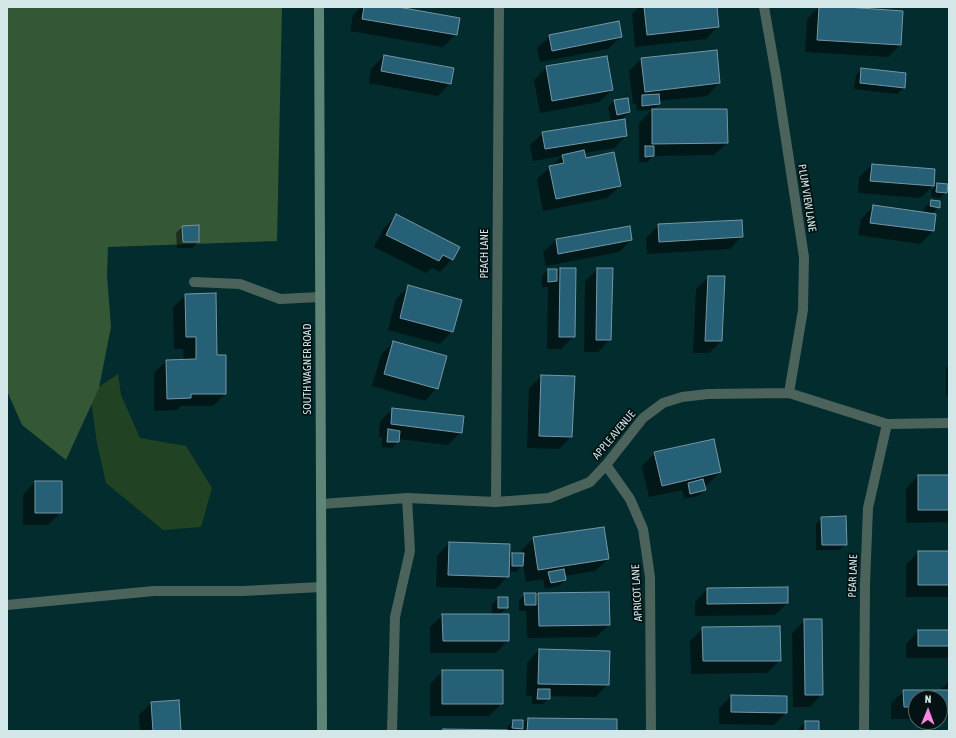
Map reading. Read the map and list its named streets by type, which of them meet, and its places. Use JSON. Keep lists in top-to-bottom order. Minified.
{"streets":{"main road":["SOUTH WAGNER ROAD"],"street":["PLUM VIEW LANE","PEACH LANE","APPLE AVENUE","PEAR LANE","APRICOT LANE"]},"crossings":[["PLUM VIEW LANE","APPLE AVENUE"],["PEACH LANE","APPLE AVENUE"],["SOUTH WAGNER ROAD","APPLE AVENUE"],["APPLE AVENUE","PEAR LANE"],["APPLE AVENUE","APRICOT LANE"]],"north":"top"}
